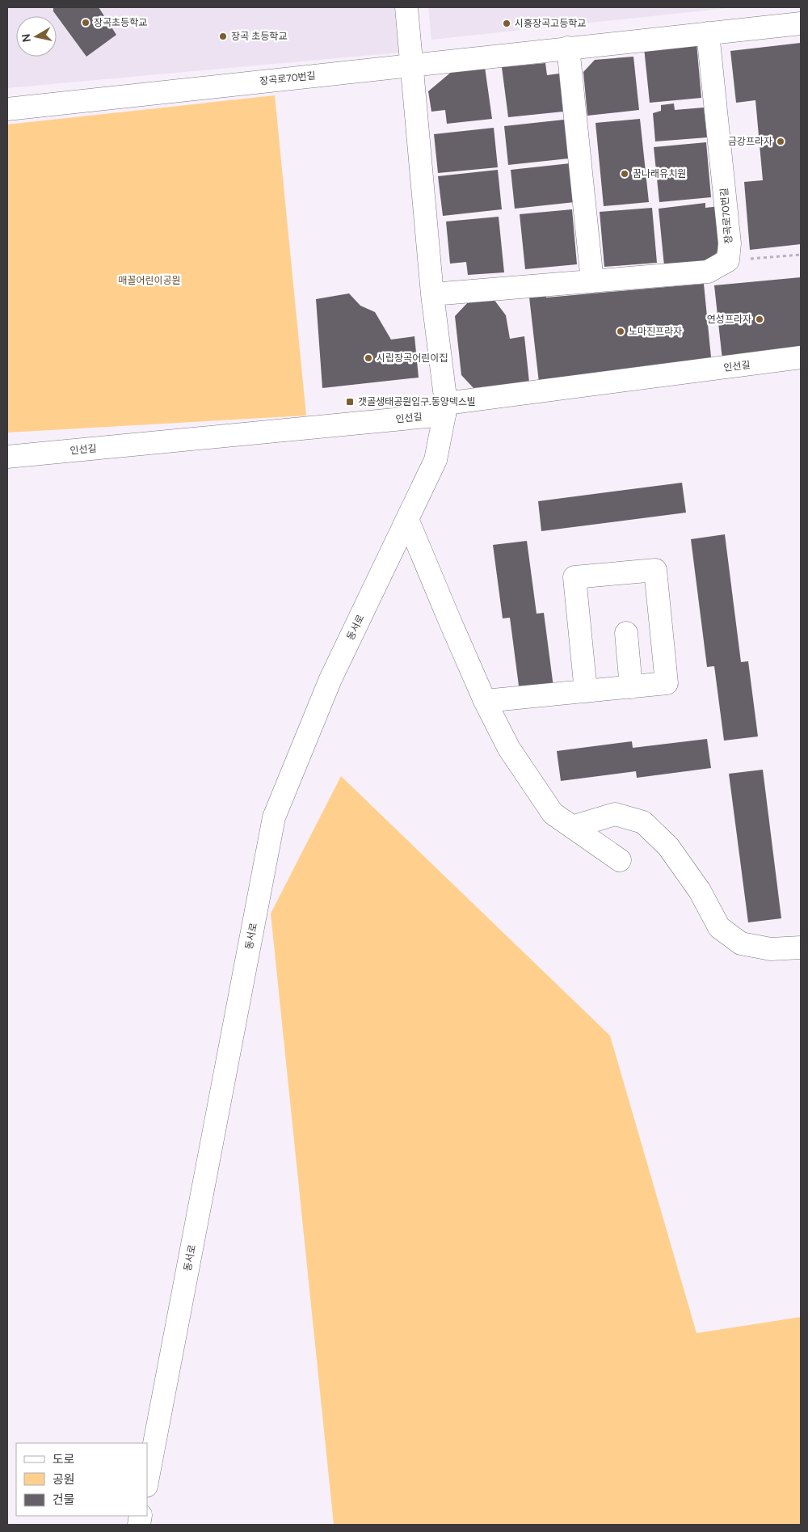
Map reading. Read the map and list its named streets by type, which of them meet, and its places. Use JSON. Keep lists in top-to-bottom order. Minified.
{"streets":{"street":["장곡로70번길","인선길","동서로"]},"crossings":[["장곡로70번길","동서로"],["인선길","동서로"]],"parks":["매꼴어린이공원"],"places":{"other":["장곡초등학교","시흥장곡고등학교","장곡 초등학교","금강프라자","꿈나래유치원","연성프라자","노마진프라자","시립장곡어린이집"],"transit":["갯골생태공원입구.동양덱스빌"]},"legend":["도로","공원","건물"],"north":"left"}
